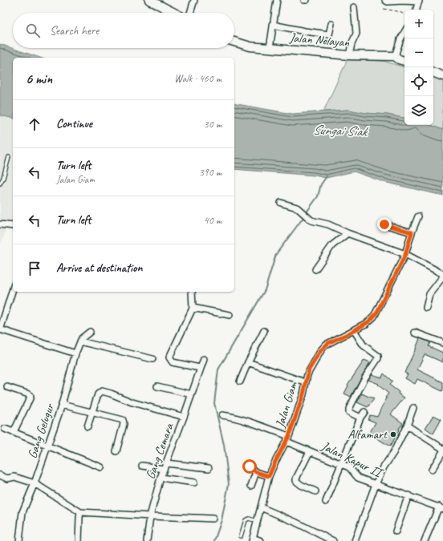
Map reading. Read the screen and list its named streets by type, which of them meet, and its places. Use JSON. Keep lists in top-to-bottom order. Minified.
{"streets":{"main road":["Jalan Nelayan"],"street":["Jalan Giam","Gang Gelugur","Gang Cemara","Jalan Kapur II"]},"crossings":[["Jalan Giam","Jalan Kapur II"]],"water":["Sungai Siak"],"places":["Alfamart"],"page":{"map_buttons":["+","−"],"search":"Search here","heading":["6 min","Walk · 460 m"],"list":[["Continue","30 m"],["Turn left","Jalan Giam","390 m"],["Turn left","40 m"],"Arrive at destination"]}}
